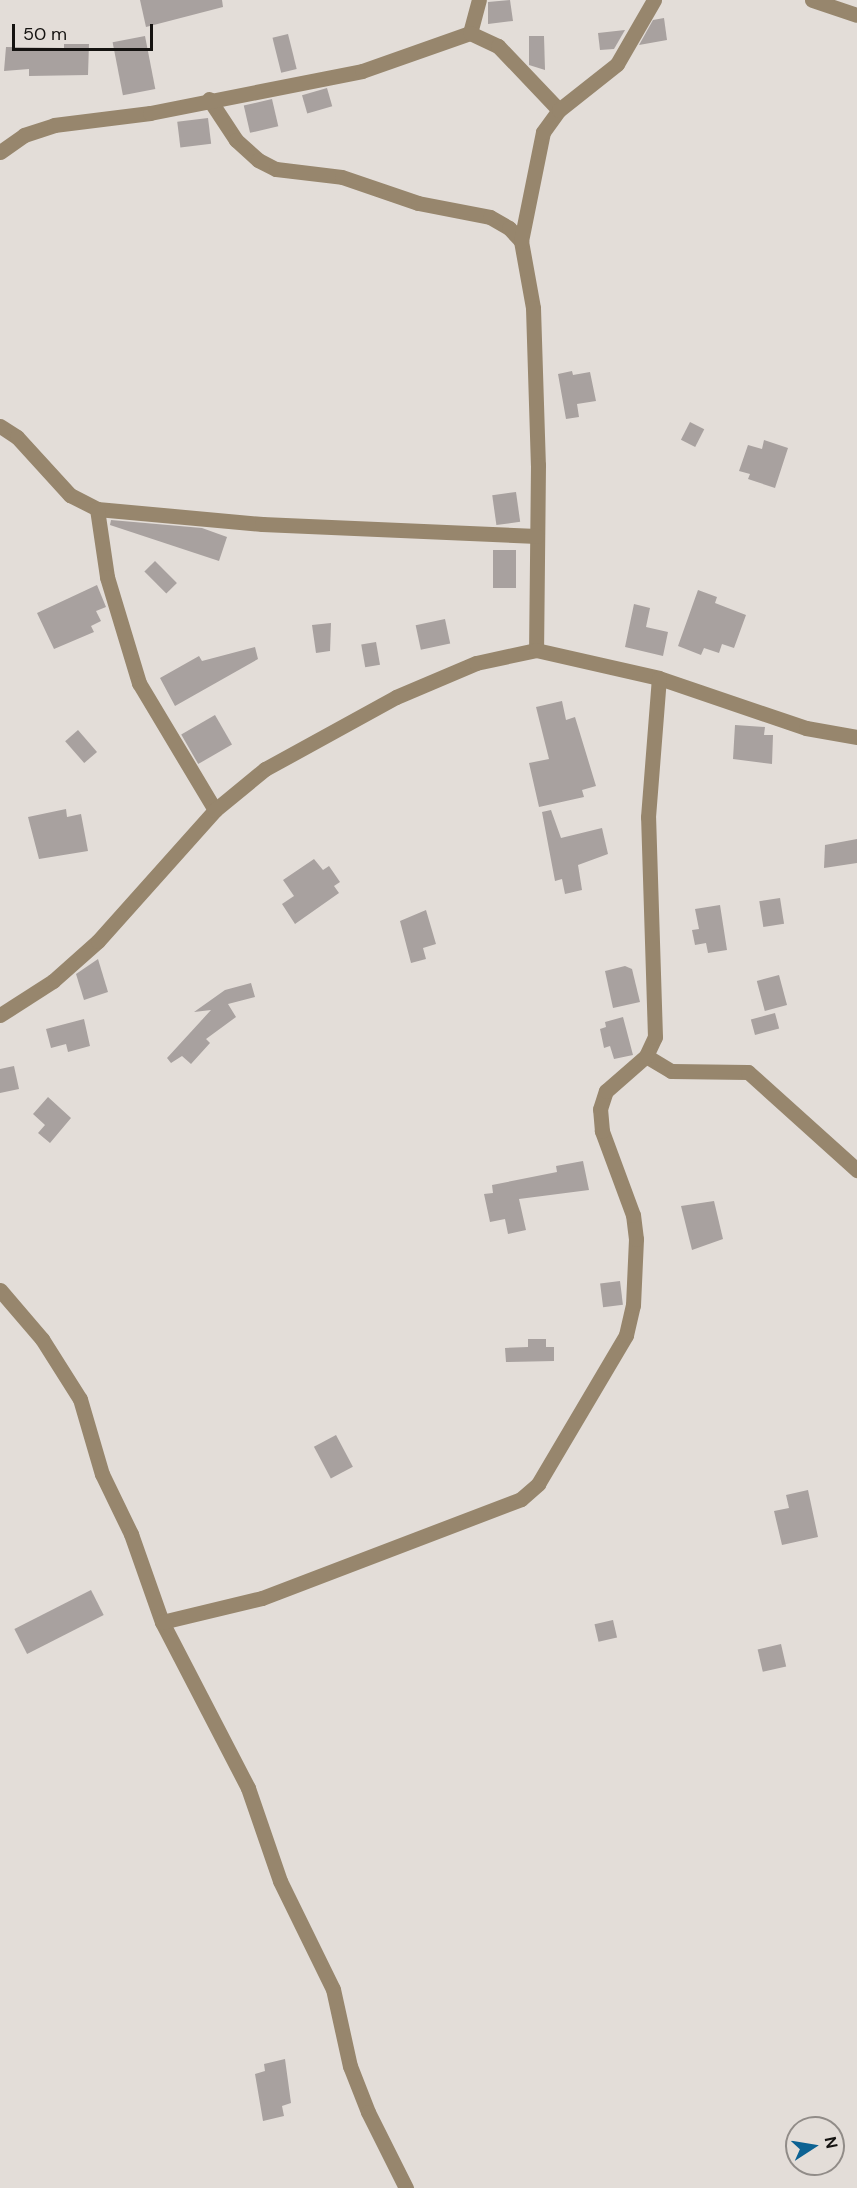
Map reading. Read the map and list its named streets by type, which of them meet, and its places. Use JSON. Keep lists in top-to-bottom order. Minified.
{"scale_bar":"50 m","north":"right"}
